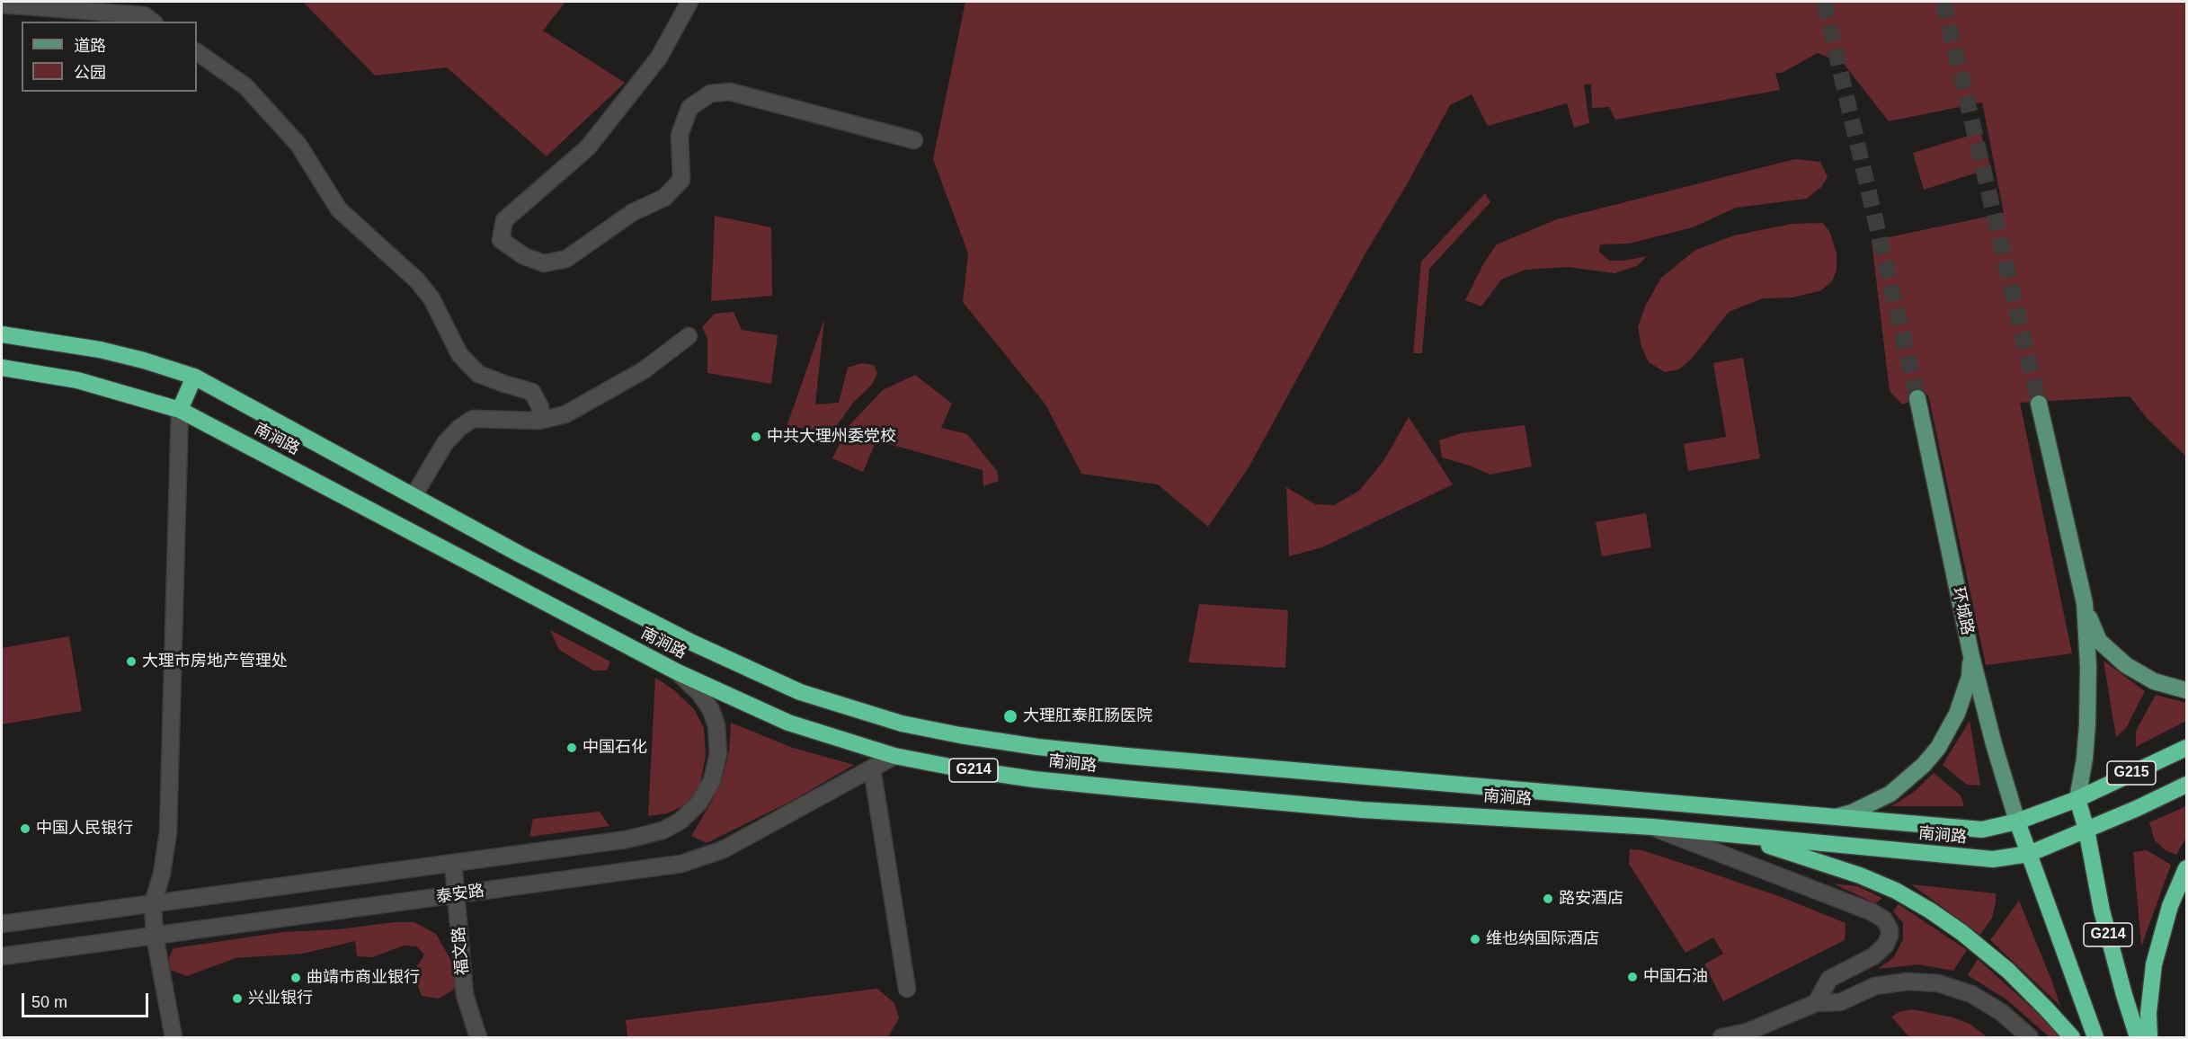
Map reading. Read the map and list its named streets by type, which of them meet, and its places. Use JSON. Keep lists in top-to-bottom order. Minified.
{"streets":{"highway":["南涧路","G214","G215"],"main road":["环城路"],"street":["泰安路","福文路"]},"crossings":[["南涧路","环城路"],["南涧路","G214"],["南涧路","G215"],["南涧路","泰安路"],["G214","G215"],["泰安路","福文路"]],"places":["中共大理州委党校","大理市房地产管理处","大理肛泰肛肠医院","中国石化","中国人民银行","路安酒店","维也纳国际酒店","中国石油","曲靖市商业银行","兴业银行"],"legend":["道路","公园"],"scale_bar":"50 m"}
